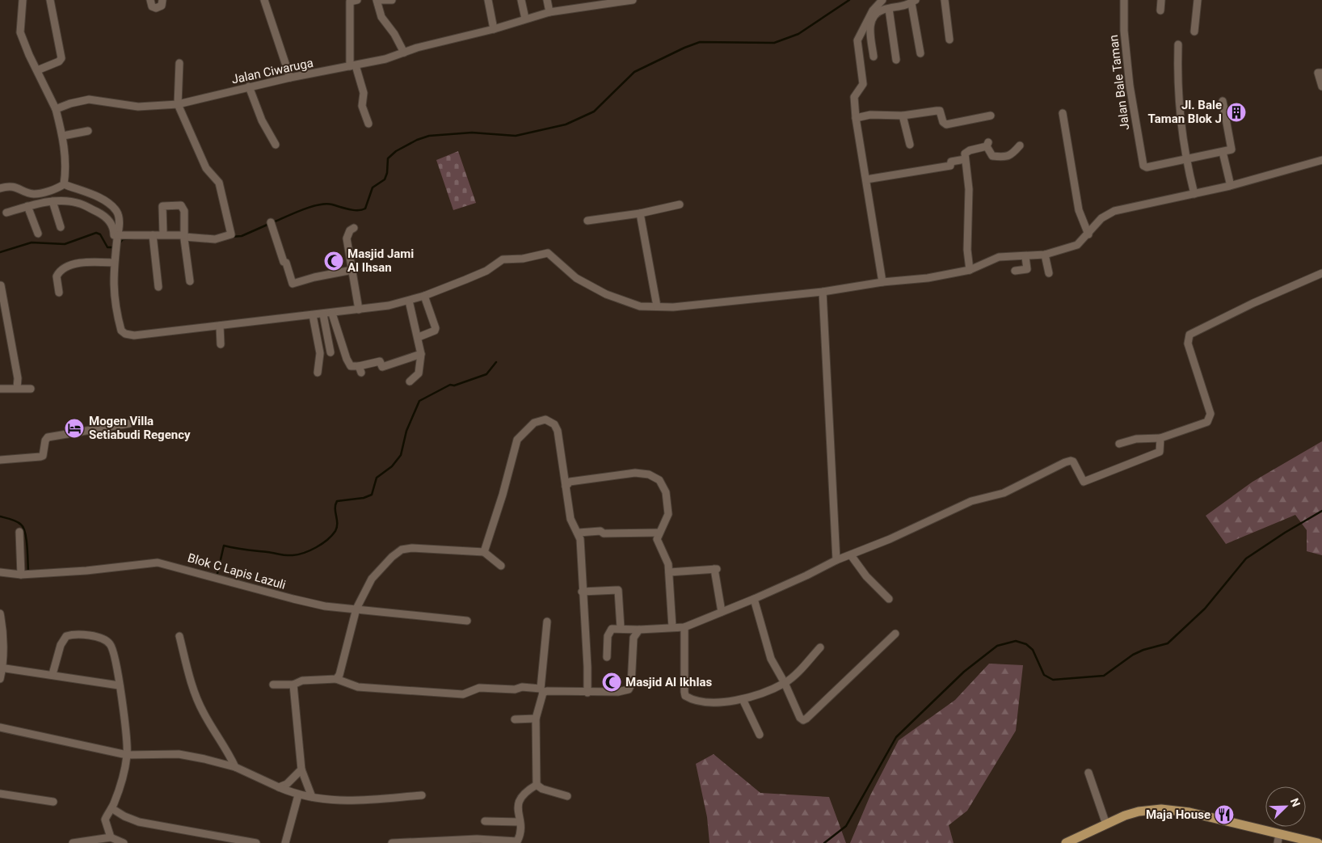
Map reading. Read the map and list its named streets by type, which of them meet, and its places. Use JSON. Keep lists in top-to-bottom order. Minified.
{"streets":{"street":["Jalan Ciwaruga","Jalan Bale Taman","Blok C Lapis Lazuli"]},"places":{"building":["Jl. Bale Taman Blok J"],"mosque":["Masjid Jami Al Ihsan","Masjid Al Ikhlas"],"hotel":["Mogen Villa Setiabudi Regency"],"restaurant":["Maja House"]},"north":"top right"}
